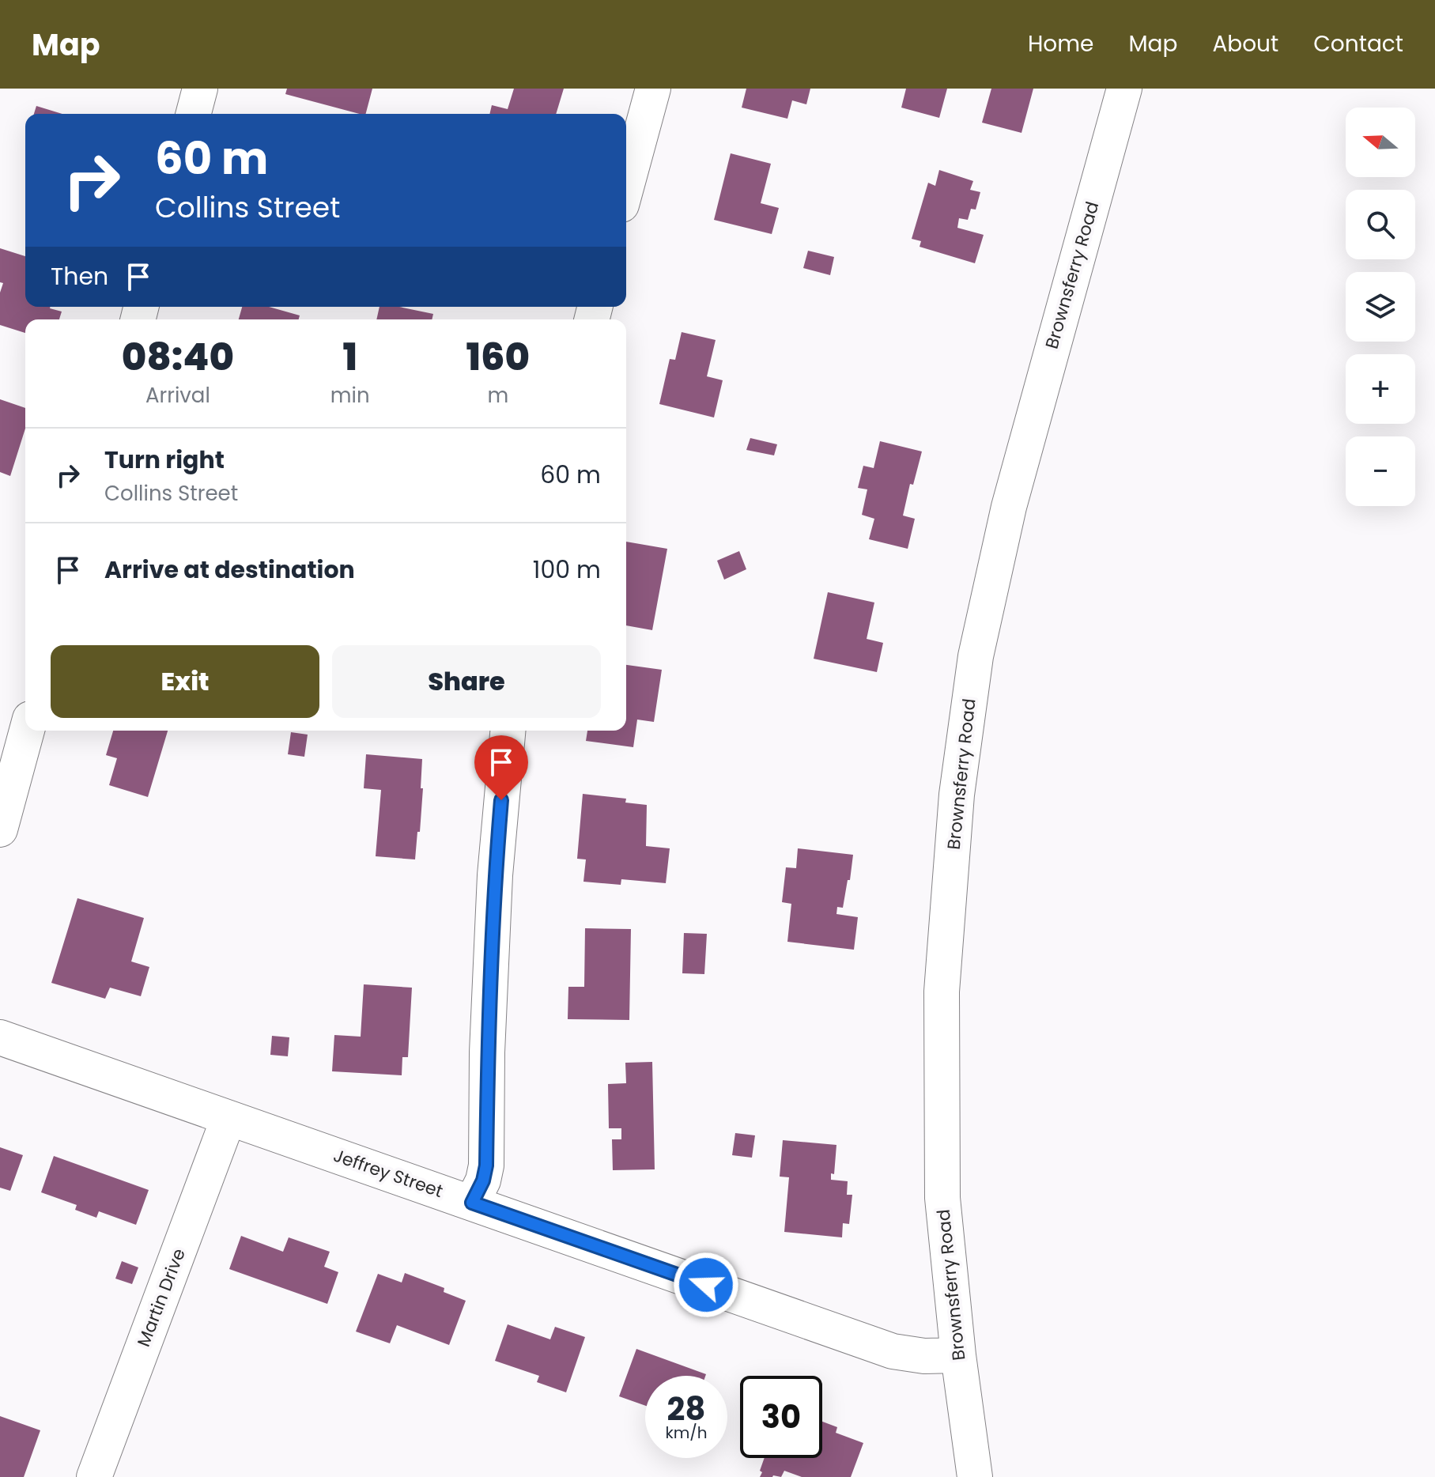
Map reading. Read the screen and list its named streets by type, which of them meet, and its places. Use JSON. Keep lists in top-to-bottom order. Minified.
{"streets":{"street":["Brownsferry Road","Jeffrey Street","Martin Drive"]},"crossings":[["Brownsferry Road","Jeffrey Street"],["Jeffrey Street","Martin Drive"]],"north":"left","page":{"header":"Map","nav":["Home","Map","About","Contact"],"map_buttons":["+","−"],"turn":["60 m","Collins Street"],"then":"Then","eta":["08:40","Arrival","1","min","160","m"],"list":[{"name":"Turn right","note":"Collins Street","value":"60 m"},{"name":"Arrive at destination","value":"100 m"}],"buttons":["Exit","Share"],"speed":"28 km/h","limit":"30"}}
